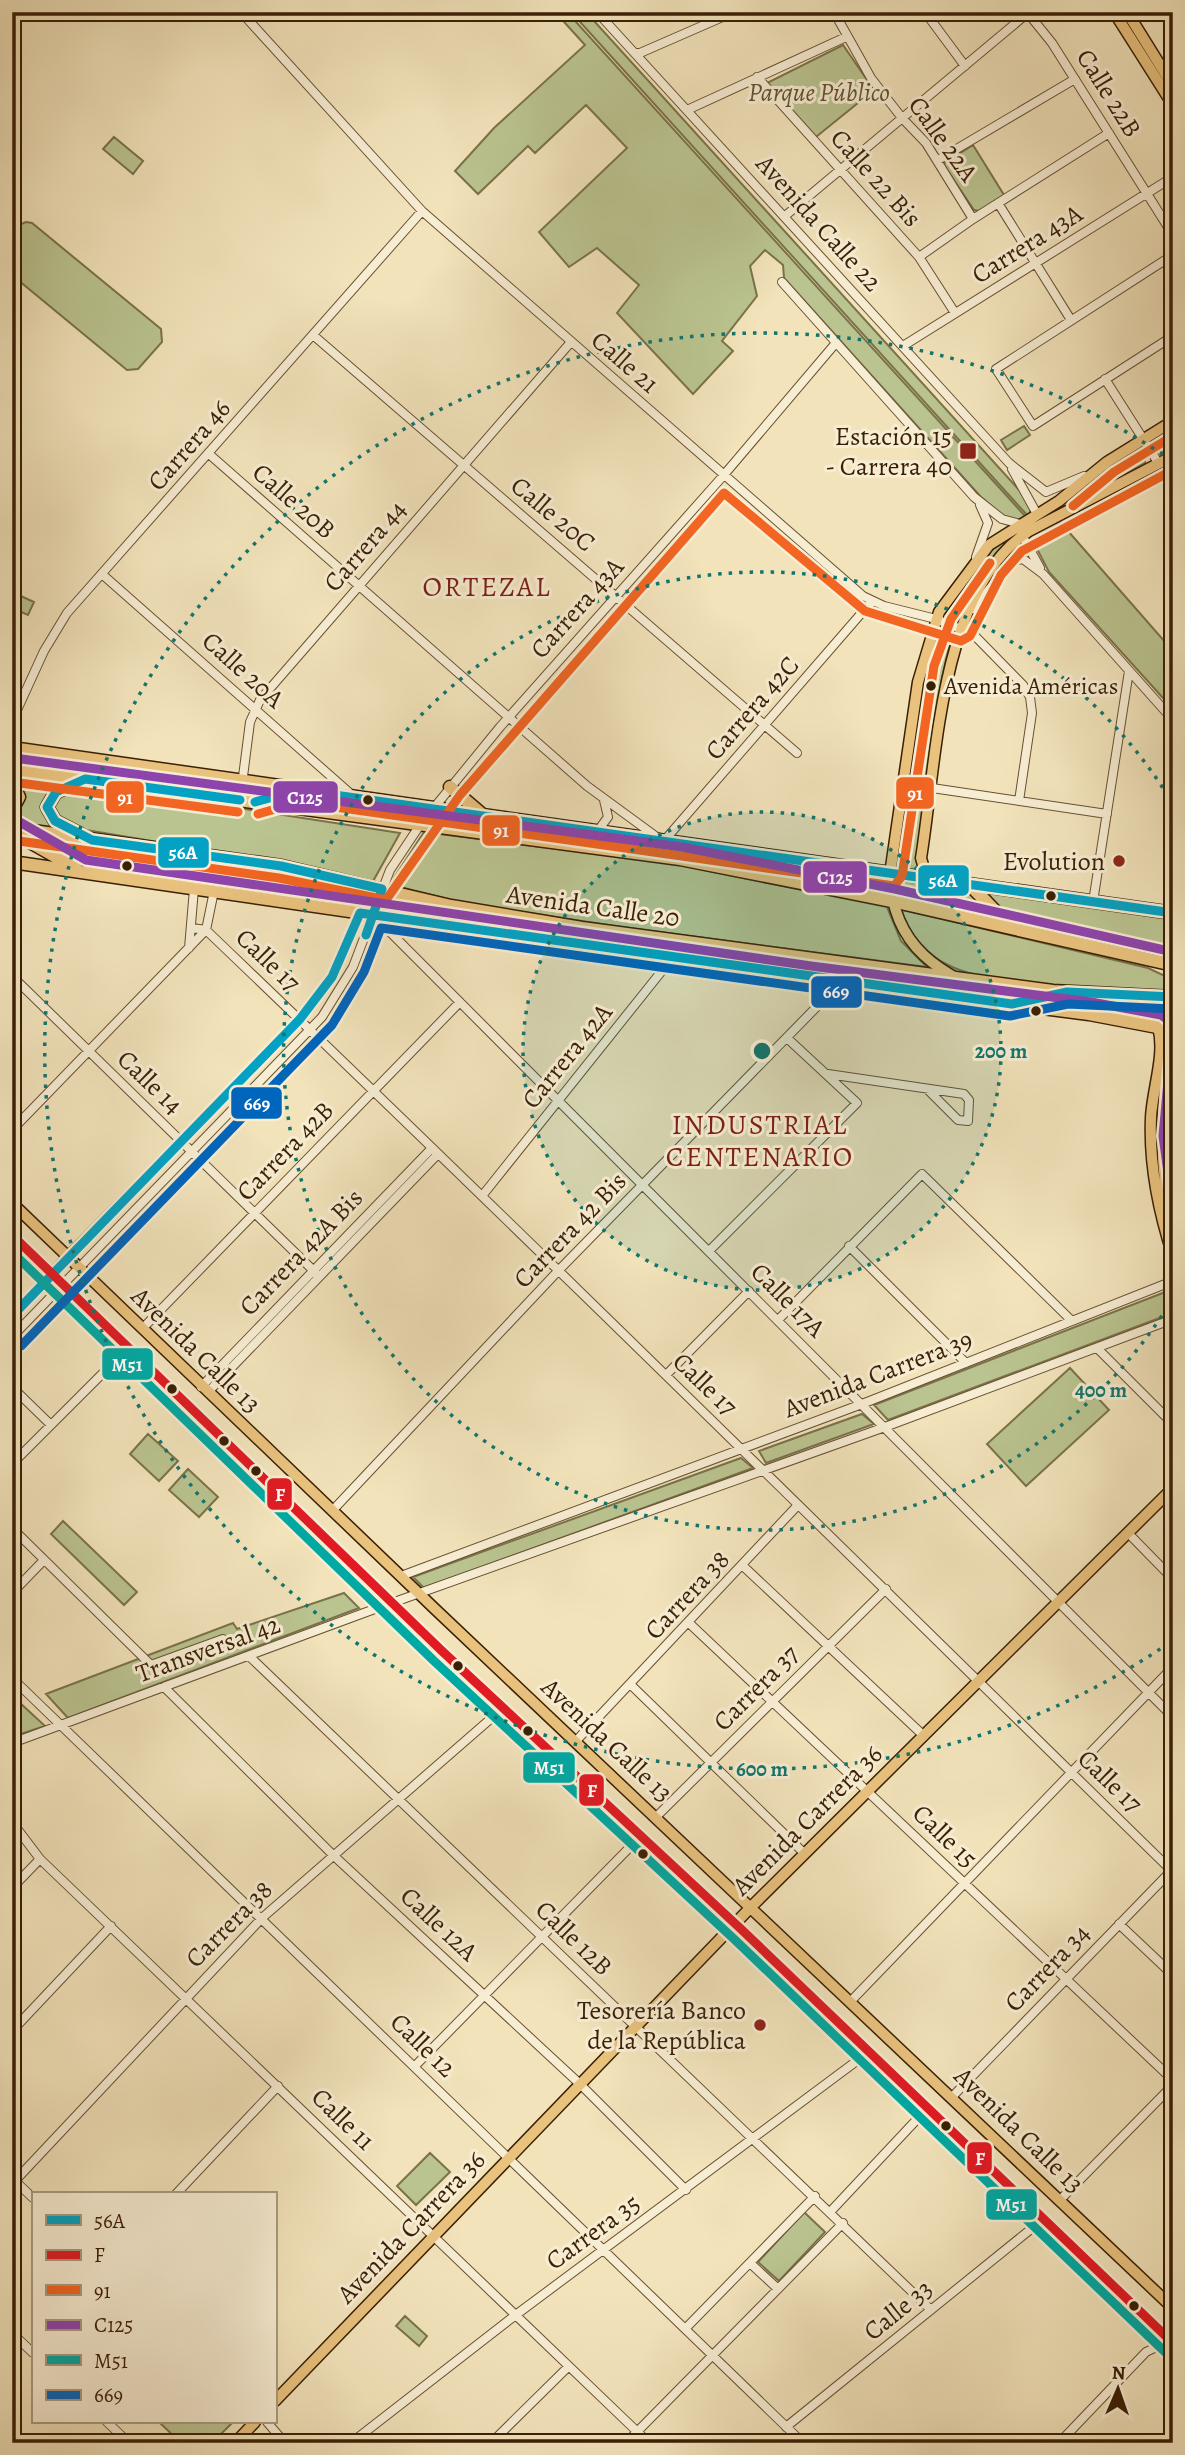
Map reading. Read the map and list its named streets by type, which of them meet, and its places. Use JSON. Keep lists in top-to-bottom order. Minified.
{"streets":{"highway":["Avenida Calle 20"],"main road":["Avenida Calle 13","Avenida Carrera 36"],"street":["Calle 22B","Calle 22A","Calle 22 Bis","Avenida Calle 22","Carrera 43A","Calle 21","Carrera 46","Calle 20B","Calle 20C","Carrera 44","Calle 20A","Carrera 42C","Calle 17","Carrera 42A","Calle 14","Carrera 42B","Carrera 42 Bis","Carrera 42A Bis","Calle 17A","Avenida Carrera 39","Carrera 38","Transversal 42","Carrera 37","Calle 15","Calle 12A","Calle 12B","Carrera 34","Calle 12","Calle 11","Carrera 35","Calle 33"]},"crossings":[["Calle 22B","Carrera 43A"],["Calle 22 Bis","Carrera 43A"],["Avenida Calle 22","Carrera 43A"],["Carrera 43A","Calle 21"],["Carrera 43A","Calle 20B"],["Carrera 43A","Calle 20C"],["Carrera 43A","Avenida Calle 20"],["Carrera 43A","Calle 17A"],["Calle 21","Carrera 46"],["Calle 21","Carrera 44"],["Calle 21","Carrera 42C"],["Carrera 46","Calle 20B"],["Carrera 46","Calle 20C"],["Carrera 46","Calle 20A"],["Calle 20B","Carrera 44"],["Calle 20B","Carrera 42C"],["Calle 20C","Carrera 44"],["Calle 20C","Carrera 42C"],["Carrera 44","Calle 20A"],["Avenida Calle 20","Calle 17"],["Avenida Calle 20","Carrera 42A"],["Avenida Calle 20","Carrera 42 Bis"],["Avenida Calle 20","Calle 17A"],["Calle 17","Carrera 42A"],["Calle 17","Carrera 42B"],["Calle 17","Carrera 42 Bis"],["Calle 17","Carrera 42A Bis"],["Calle 17","Avenida Carrera 39"],["Calle 17","Carrera 38"],["Calle 17","Carrera 37"],["Calle 17","Avenida Carrera 36"],["Calle 17","Carrera 34"],["Carrera 42A","Calle 17A"],["Calle 14","Carrera 42B"],["Calle 14","Carrera 42A Bis"],["Carrera 42B","Calle 17A"],["Carrera 42B","Avenida Calle 13"],["Carrera 42 Bis","Calle 17A"],["Carrera 42 Bis","Avenida Calle 13"],["Carrera 42A Bis","Avenida Calle 13"],["Calle 17A","Avenida Carrera 39"],["Calle 17A","Avenida Carrera 36"],["Avenida Calle 13","Avenida Carrera 39"],["Avenida Calle 13","Carrera 38"],["Avenida Calle 13","Transversal 42"],["Avenida Calle 13","Carrera 37"],["Avenida Calle 13","Avenida Carrera 36"],["Avenida Calle 13","Carrera 34"],["Avenida Carrera 39","Transversal 42"],["Carrera 38","Calle 15"],["Carrera 38","Calle 12A"],["Carrera 38","Calle 12B"],["Carrera 38","Calle 12"],["Carrera 38","Calle 11"],["Transversal 42","Calle 12A"],["Transversal 42","Calle 12B"],["Transversal 42","Calle 12"],["Carrera 37","Calle 15"],["Avenida Carrera 36","Calle 15"],["Avenida Carrera 36","Calle 12A"],["Avenida Carrera 36","Calle 12B"],["Avenida Carrera 36","Calle 12"],["Avenida Carrera 36","Calle 11"],["Calle 15","Carrera 34"],["Calle 12A","Carrera 35"],["Calle 12B","Carrera 35"],["Calle 12B","Calle 33"],["Calle 12","Carrera 35"],["Calle 12","Calle 33"],["Calle 11","Carrera 35"]],"districts":["ORTEZAL","INDUSTRIAL CENTENARIO"],"parks":["Parque Público"],"places":{"transit":["Estación 15 - Carrera 40"],"other":["Avenida Américas","Evolution","Tesorería Banco de la República"]},"lines":["transit line 91","transit line C125","transit line 56A","transit line 669","transit line F","transit line M51"],"legend":["56A","F","91","C125","M51","669"],"north":"top","rings":["200 m","400 m","600 m"]}
